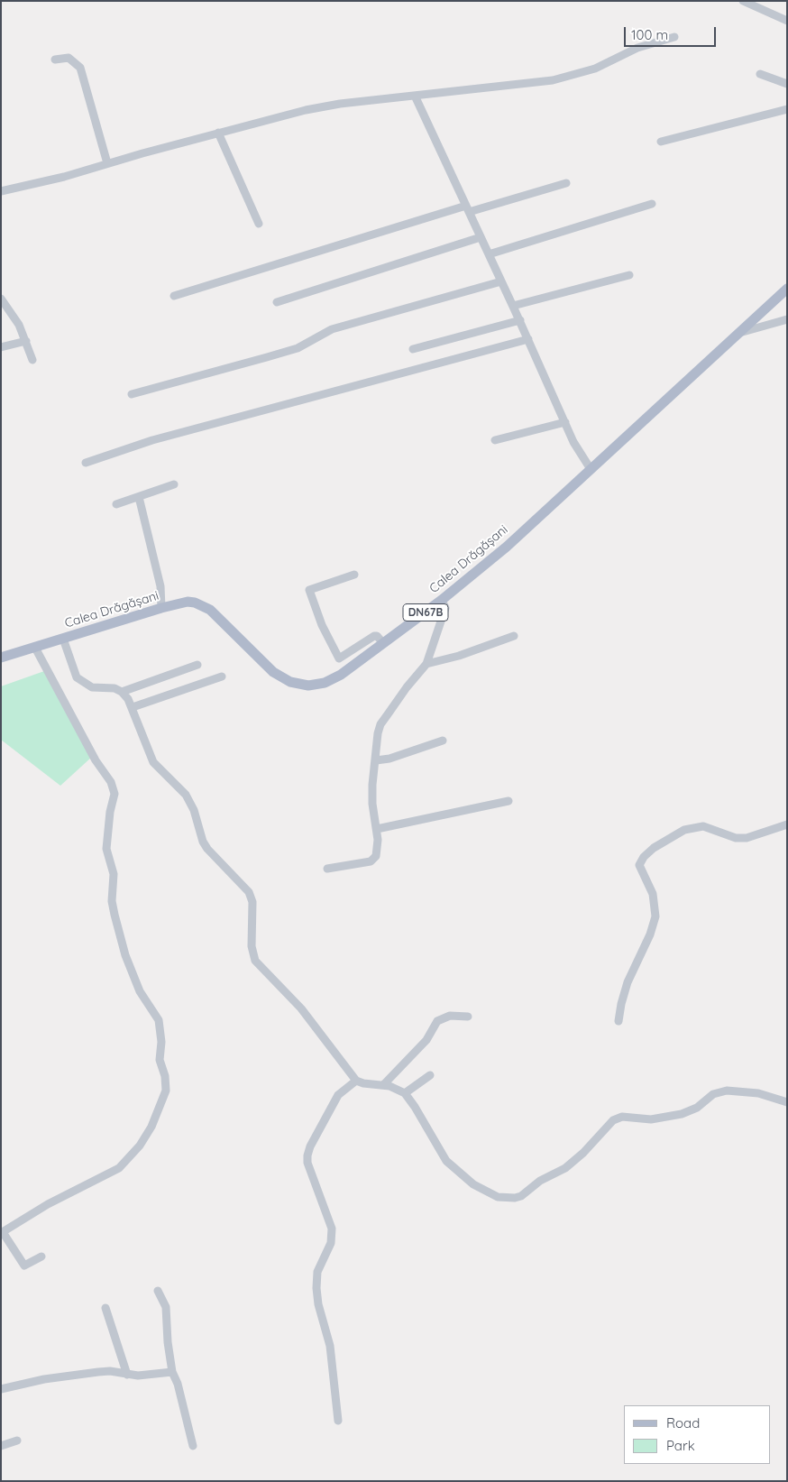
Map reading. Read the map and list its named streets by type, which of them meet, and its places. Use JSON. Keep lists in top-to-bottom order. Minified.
{"streets":{"main road":["Calea Drăgășani","DN67B"]},"legend":["Road","Park"],"scale_bar":"100 m"}
